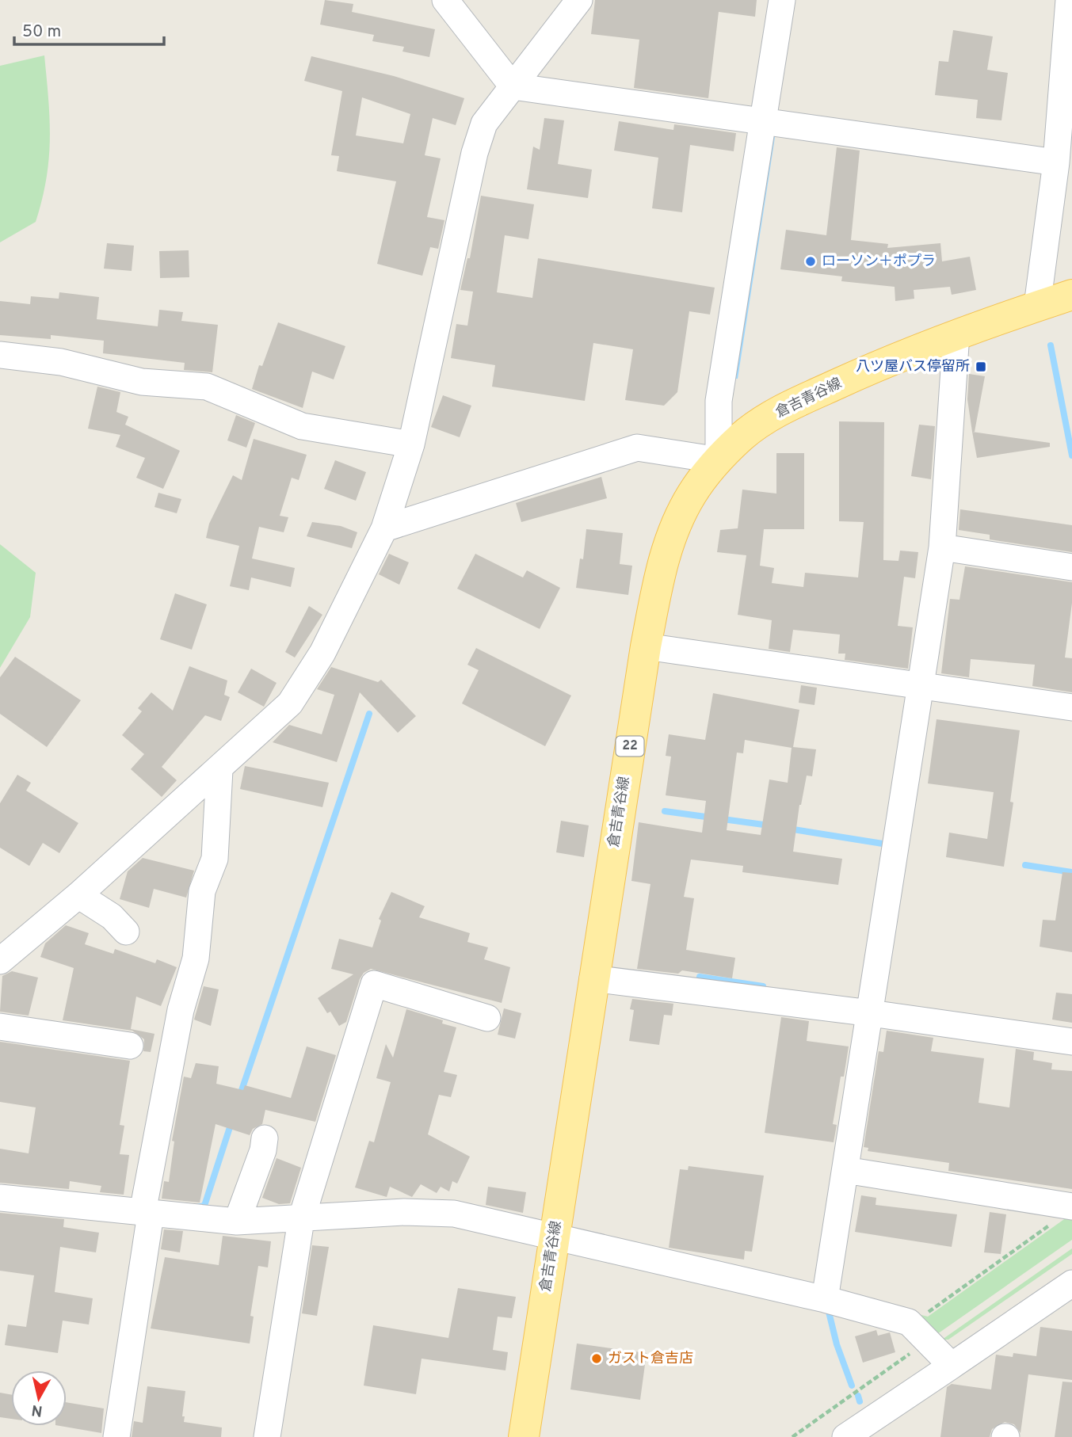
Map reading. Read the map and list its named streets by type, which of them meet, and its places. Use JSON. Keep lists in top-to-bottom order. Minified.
{"streets":{"main road":["倉吉青谷線","22"]},"places":{"other":["ローソン＋ポプラ","ガスト倉吉店"],"transit":["八ツ屋バス停留所"]},"scale_bar":"50 m","north":"bottom"}
